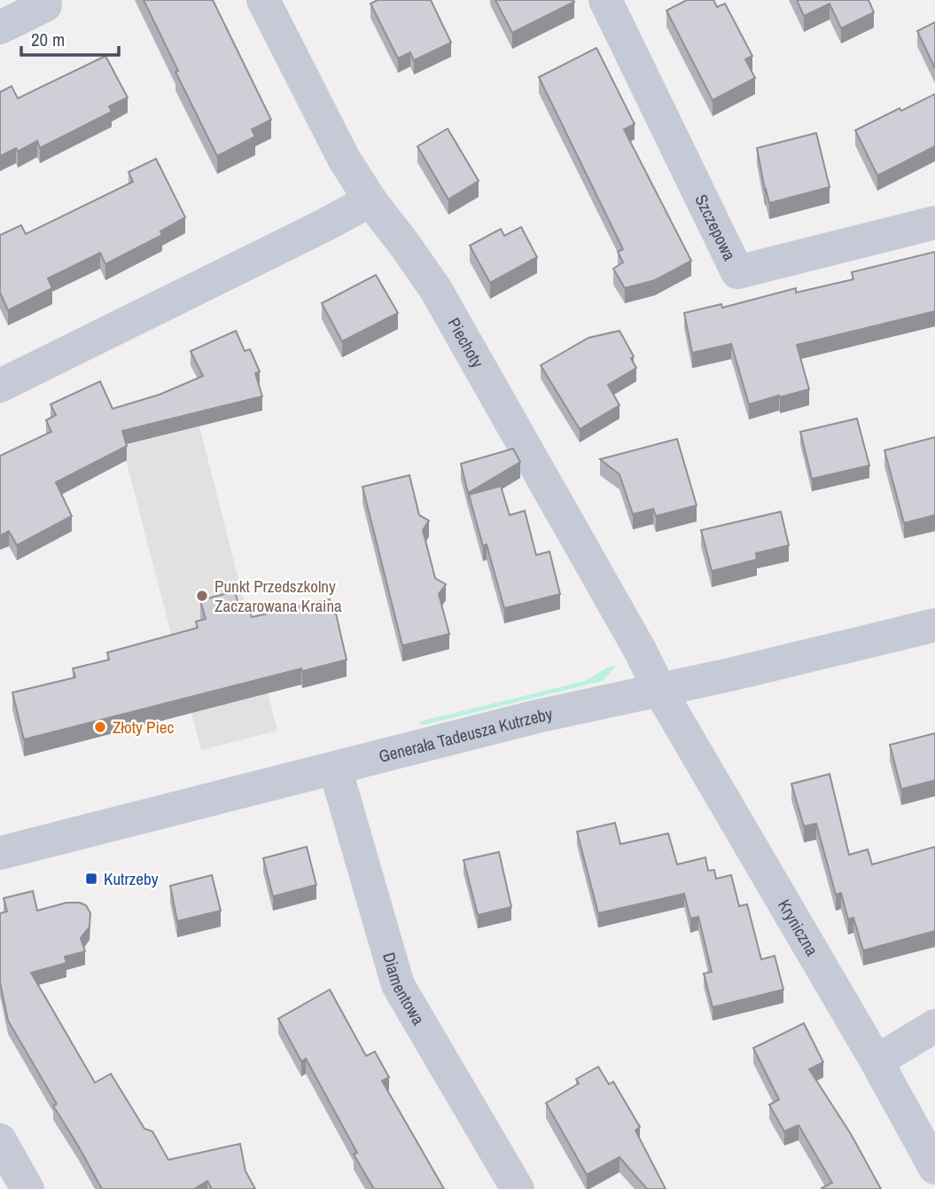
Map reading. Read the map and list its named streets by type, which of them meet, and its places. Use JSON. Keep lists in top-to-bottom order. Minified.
{"streets":{"street":["Szczepowa","Piechoty","Generała Tadeusza Kutrzeby","Kryniczna","Diamentowa"]},"crossings":[["Piechoty","Generała Tadeusza Kutrzeby"],["Piechoty","Kryniczna"],["Generała Tadeusza Kutrzeby","Kryniczna"],["Generała Tadeusza Kutrzeby","Diamentowa"]],"places":{"other":["Punkt Przedszkolny Zaczarowana Kraina","Złoty Piec"],"transit":["Kutrzeby"]},"scale_bar":"20 m"}
